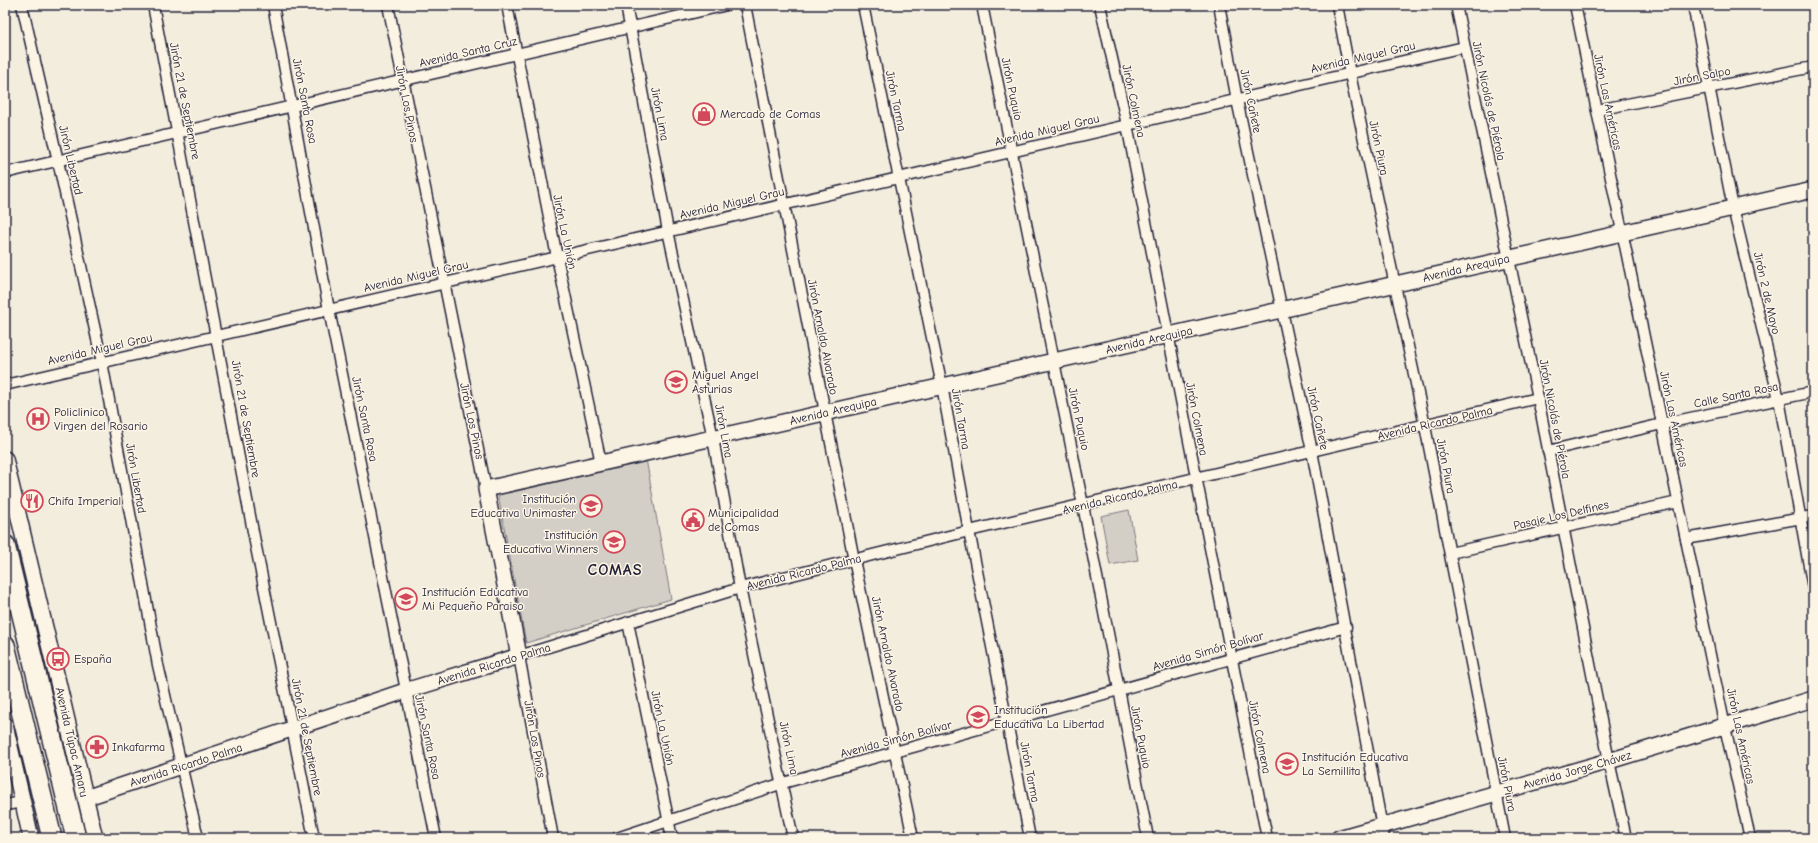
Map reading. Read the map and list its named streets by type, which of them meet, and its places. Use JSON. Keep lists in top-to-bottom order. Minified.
{"streets":{"highway":["Avenida Túpac Amaru"],"street":["Avenida Santa Cruz","Avenida Miguel Grau","Jirón Salpo","Jirón Puquio","Jirón 21 de Septiembre","Jirón Santa Rosa","Jirón Tarma","Jirón Colmena","Jirón Cañete","Jirón Nicolás de Piérola","Jirón Las Américas","Jirón Los Pinos","Jirón Lima","Jirón Piura","Jirón Libertad","Jirón La Unión","Avenida Arequipa","Jirón 2 de Mayo","Jirón Arnaldo Alvarado","Calle Santa Rosa","Avenida Ricardo Palma","Pasaje Los Delfines","Avenida Simón Bolívar","Avenida Jorge Chávez"]},"crossings":[["Avenida Santa Cruz","Jirón 21 de Septiembre"],["Avenida Santa Cruz","Jirón Santa Rosa"],["Avenida Santa Cruz","Jirón Los Pinos"],["Avenida Santa Cruz","Jirón Lima"],["Avenida Santa Cruz","Jirón Libertad"],["Avenida Santa Cruz","Jirón La Unión"],["Avenida Miguel Grau","Jirón Puquio"],["Avenida Miguel Grau","Jirón 21 de Septiembre"],["Avenida Miguel Grau","Jirón Santa Rosa"],["Avenida Miguel Grau","Jirón Tarma"],["Avenida Miguel Grau","Jirón Colmena"],["Avenida Miguel Grau","Jirón Cañete"],["Avenida Miguel Grau","Jirón Nicolás de Piérola"],["Avenida Miguel Grau","Jirón Los Pinos"],["Avenida Miguel Grau","Jirón Lima"],["Avenida Miguel Grau","Jirón Piura"],["Avenida Miguel Grau","Jirón Libertad"],["Avenida Miguel Grau","Jirón La Unión"],["Avenida Miguel Grau","Jirón Arnaldo Alvarado"],["Jirón Salpo","Jirón Las Américas"],["Jirón Salpo","Jirón 2 de Mayo"],["Jirón Puquio","Avenida Arequipa"],["Jirón Puquio","Avenida Ricardo Palma"],["Jirón Puquio","Avenida Simón Bolívar"],["Jirón 21 de Septiembre","Avenida Ricardo Palma"],["Jirón Santa Rosa","Avenida Ricardo Palma"],["Jirón Tarma","Avenida Arequipa"],["Jirón Tarma","Avenida Ricardo Palma"],["Jirón Tarma","Avenida Simón Bolívar"],["Jirón Colmena","Avenida Arequipa"],["Jirón Colmena","Avenida Ricardo Palma"],["Jirón Colmena","Avenida Simón Bolívar"],["Jirón Cañete","Avenida Arequipa"],["Jirón Cañete","Avenida Ricardo Palma"],["Jirón Cañete","Avenida Simón Bolívar"],["Jirón Cañete","Avenida Jorge Chávez"],["Jirón Nicolás de Piérola","Avenida Arequipa"],["Jirón Nicolás de Piérola","Calle Santa Rosa"],["Jirón Nicolás de Piérola","Avenida Ricardo Palma"],["Jirón Nicolás de Piérola","Pasaje Los Delfines"],["Jirón Nicolás de Piérola","Avenida Jorge Chávez"],["Jirón Las Américas","Avenida Arequipa"],["Jirón Las Américas","Calle Santa Rosa"],["Jirón Las Américas","Pasaje Los Delfines"],["Jirón Las Américas","Avenida Jorge Chávez"],["Jirón Los Pinos","Avenida Arequipa"],["Jirón Los Pinos","Avenida Ricardo Palma"],["Jirón Lima","Avenida Arequipa"],["Jirón Lima","Avenida Ricardo Palma"],["Jirón Lima","Avenida Simón Bolívar"],["Jirón Piura","Avenida Arequipa"],["Jirón Piura","Avenida Ricardo Palma"],["Jirón Piura","Pasaje Los Delfines"],["Jirón Piura","Avenida Jorge Chávez"],["Jirón Libertad","Avenida Ricardo Palma"],["Jirón La Unión","Avenida Arequipa"],["Jirón La Unión","Avenida Ricardo Palma"],["Jirón La Unión","Avenida Simón Bolívar"],["Avenida Arequipa","Jirón 2 de Mayo"],["Avenida Arequipa","Jirón Arnaldo Alvarado"],["Jirón 2 de Mayo","Calle Santa Rosa"],["Jirón Arnaldo Alvarado","Avenida Ricardo Palma"],["Jirón Arnaldo Alvarado","Avenida Simón Bolívar"],["Avenida Ricardo Palma","Avenida Túpac Amaru"]],"districts":["COMAS"],"places":{"shop":["Mercado de Comas"],"school or university":["Miguel Angel Asturias","Institución Educativa Unimaster","Institución Educativa Winners","Institución Educativa Mi Pequeño Paraiso","Institución Educativa La Libertad","Institución Educativa La Semillita"],"hospital":["Policlinico Virgen del Rosario"],"restaurant":["Chifa Imperial"],"public building":["Municipalidad de Comas"],"bus stop":["España"],"pharmacy":["Inkafarma"]}}
